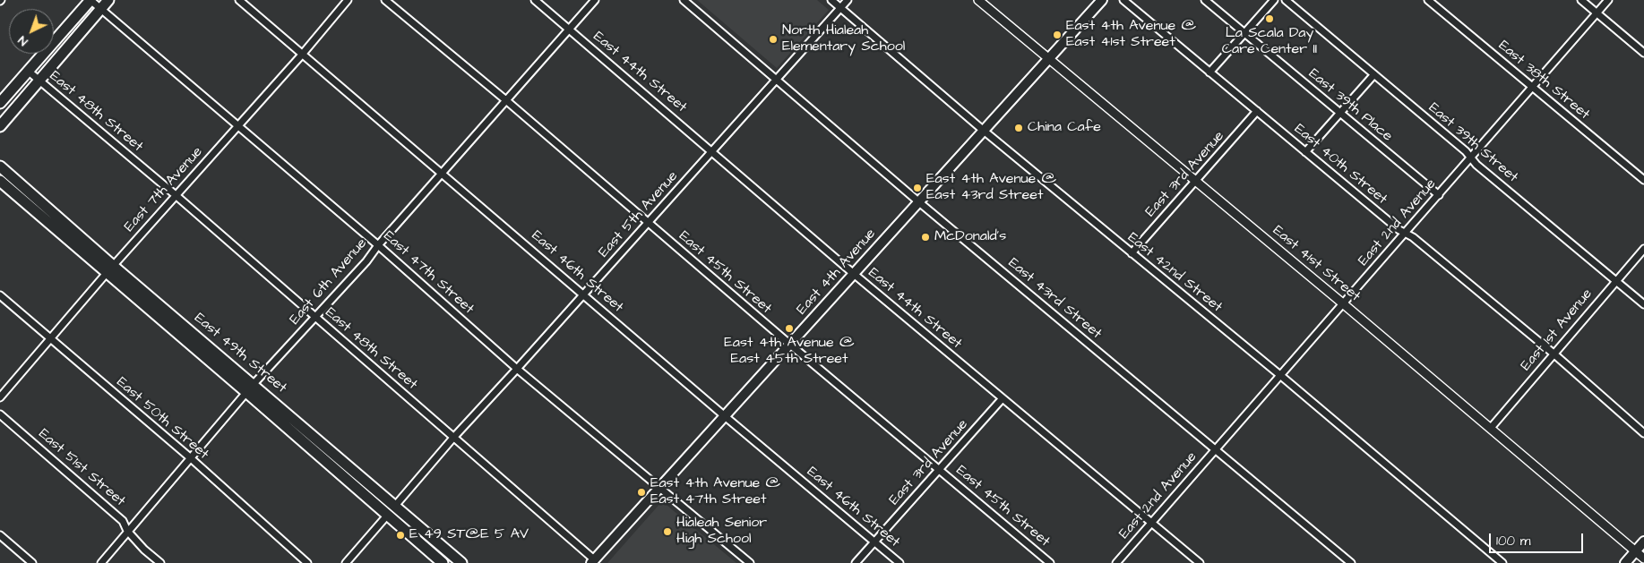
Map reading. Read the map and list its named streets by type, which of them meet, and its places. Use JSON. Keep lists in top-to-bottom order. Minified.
{"streets":{"main road":["East 4th Avenue","East 49th Street"],"street":["East 44th Street","East 38th Street","East 39th Place","East 48th Street","East 39th Street","East 40th Street","East 3rd Avenue","East 7th Avenue","East 5th Avenue","East 2nd Avenue","East 41st Street","East 46th Street","East 47th Street","East 45th Street","East 42nd Street","East 6th Avenue","East 43rd Street","East 1st Avenue","East 50th Street","East 51st Street"]},"crossings":[["East 44th Street","East 3rd Avenue"],["East 44th Street","East 5th Avenue"],["East 44th Street","East 2nd Avenue"],["East 44th Street","East 4th Avenue"],["East 44th Street","East 6th Avenue"],["East 38th Street","East 2nd Avenue"],["East 39th Place","East 2nd Avenue"],["East 48th Street","East 7th Avenue"],["East 48th Street","East 5th Avenue"],["East 48th Street","East 4th Avenue"],["East 48th Street","East 6th Avenue"],["East 39th Street","East 2nd Avenue"],["East 39th Street","East 1st Avenue"],["East 40th Street","East 3rd Avenue"],["East 40th Street","East 2nd Avenue"],["East 40th Street","East 1st Avenue"],["East 3rd Avenue","East 41st Street"],["East 3rd Avenue","East 46th Street"],["East 3rd Avenue","East 45th Street"],["East 3rd Avenue","East 42nd Street"],["East 7th Avenue","East 46th Street"],["East 7th Avenue","East 47th Street"],["East 7th Avenue","East 49th Street"],["East 7th Avenue","East 50th Street"],["East 5th Avenue","East 46th Street"],["East 5th Avenue","East 47th Street"],["East 5th Avenue","East 45th Street"],["East 5th Avenue","East 42nd Street"],["East 5th Avenue","East 43rd Street"],["East 5th Avenue","East 49th Street"],["East 2nd Avenue","East 41st Street"],["East 2nd Avenue","East 42nd Street"],["East 2nd Avenue","East 43rd Street"],["East 41st Street","East 4th Avenue"],["East 41st Street","East 1st Avenue"],["East 46th Street","East 4th Avenue"],["East 46th Street","East 6th Avenue"],["East 4th Avenue","East 47th Street"],["East 4th Avenue","East 45th Street"],["East 4th Avenue","East 42nd Street"],["East 4th Avenue","East 43rd Street"],["East 47th Street","East 6th Avenue"],["East 45th Street","East 6th Avenue"],["East 6th Avenue","East 49th Street"],["East 6th Avenue","East 50th Street"],["East 6th Avenue","East 51st Street"]],"places":["La Scala Day Care Center II","East 4th Avenue @ East 41st Street","North Hialeah Elementary School","China Cafe","East 4th Avenue @ East 43rd Street","McDonald's","East 4th Avenue @ East 45th Street","East 4th Avenue @ East 47th Street","Hialeah Senior High School","E 49 ST@E 5 AV"],"scale_bar":"100 m","north":"bottom left"}
